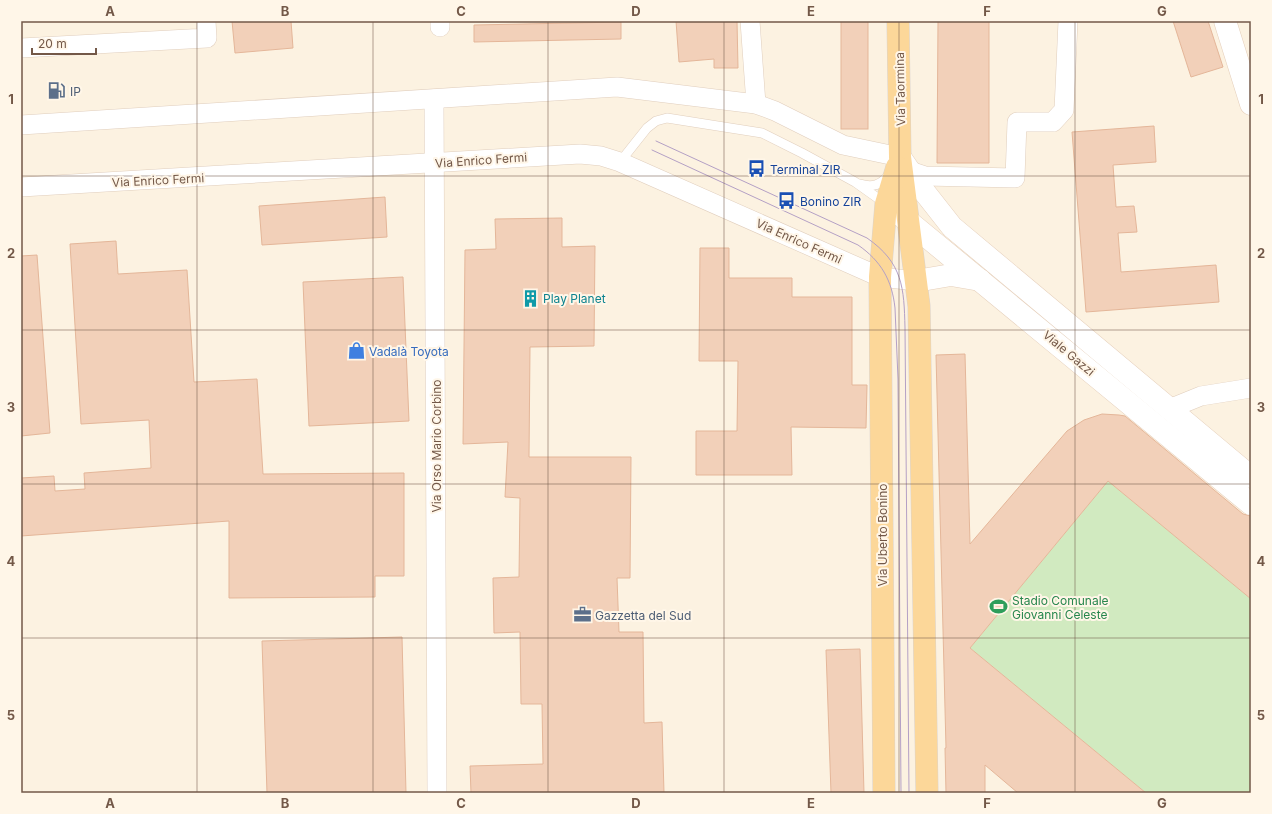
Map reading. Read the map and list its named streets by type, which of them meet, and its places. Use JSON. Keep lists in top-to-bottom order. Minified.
{"streets":{"main road":["Via Taormina","Viale Gazzi","Via Uberto Bonino"],"street":["Via Enrico Fermi","Via Orso Mario Corbino"]},"crossings":[["Via Taormina","Via Uberto Bonino"],["Via Enrico Fermi","Via Orso Mario Corbino"],["Via Enrico Fermi","Via Uberto Bonino"],["Viale Gazzi","Via Uberto Bonino"]],"places":{"fuel station":["IP"],"bus stop":["Terminal ZIR","Bonino ZIR"],"building":["Play Planet"],"shop":["Vadalà Toyota"],"sports":["Stadio Comunale Giovanni Celeste"],"office":["Gazzetta del Sud"]},"scale_bar":"20 m","grid":{"columns":["A","B","C","D","E","F","G"],"rows":["1","2","3","4","5"]}}
